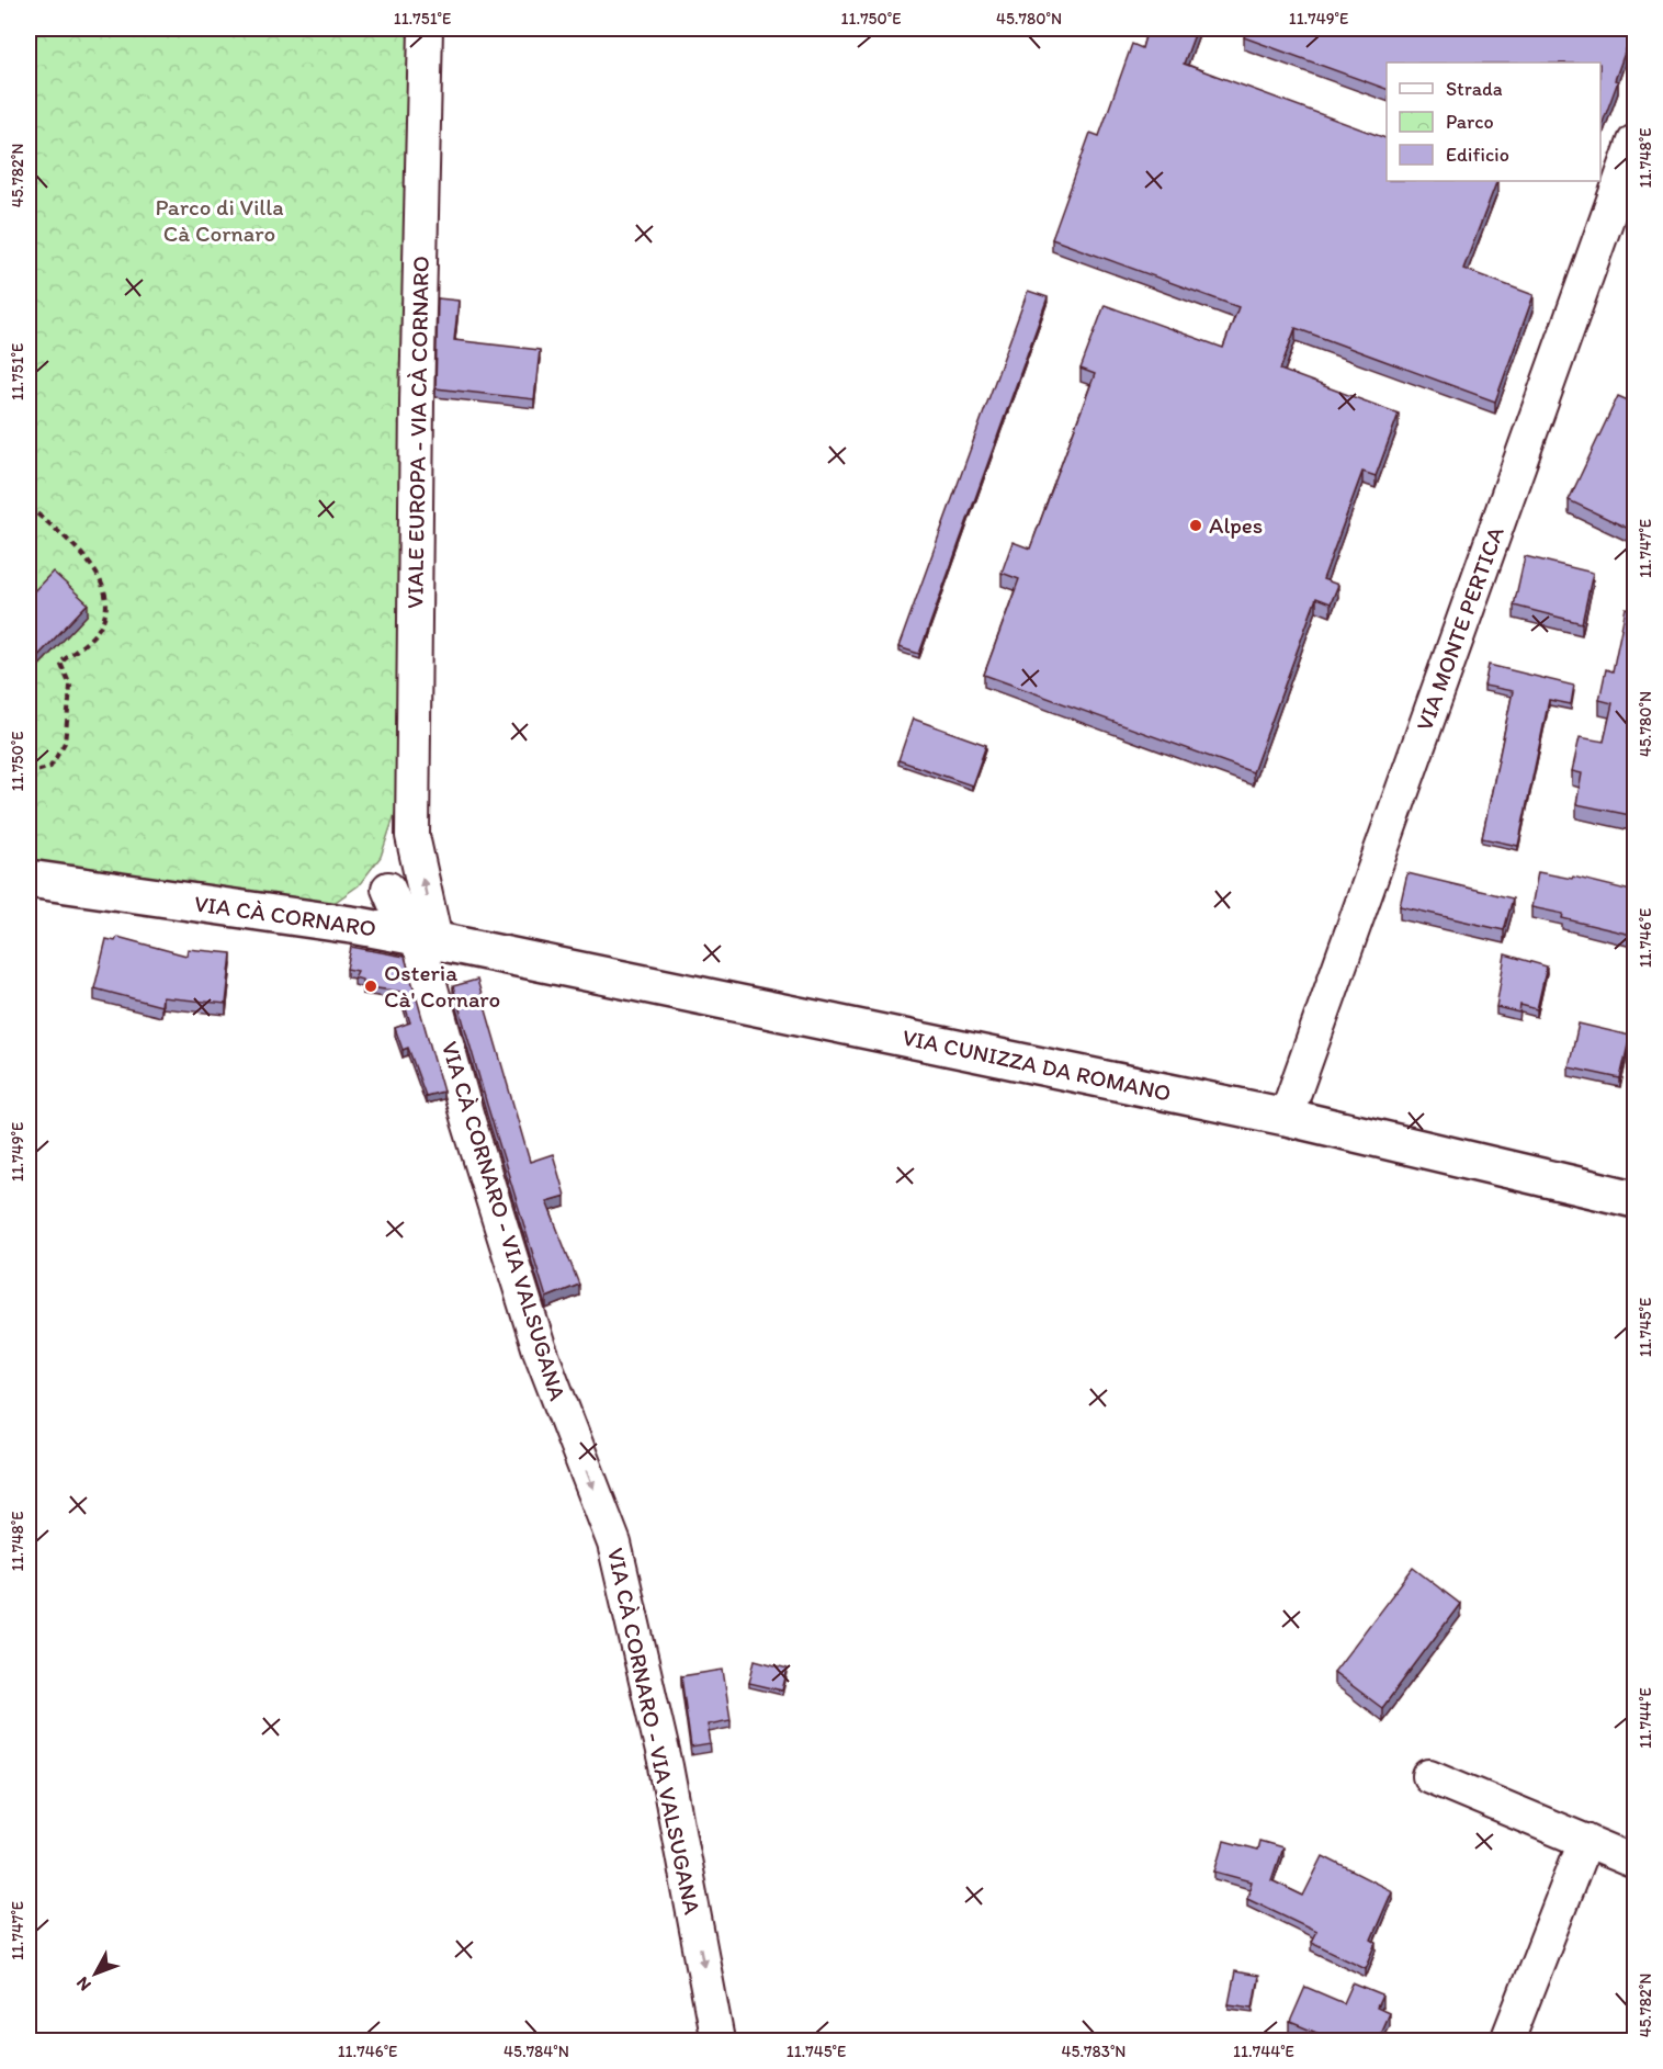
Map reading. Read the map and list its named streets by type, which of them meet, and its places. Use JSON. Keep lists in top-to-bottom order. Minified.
{"streets":{"main road":["VIA CÀ CORNARO","VIA CUNIZZA DA ROMANO"],"street":["VIALE EUROPA - VIA CÀ CORNARO","VIA MONTE PERTICA","VIA CÀ CORNARO - VIA VALSUGANA"]},"crossings":[["VIA MONTE PERTICA","VIA CUNIZZA DA ROMANO"],["VIA CÀ CORNARO","VIA CUNIZZA DA ROMANO"],["VIA CÀ CORNARO","VIA CÀ CORNARO - VIA VALSUGANA"],["VIA CUNIZZA DA ROMANO","VIA CÀ CORNARO - VIA VALSUGANA"]],"one_way":["VIA CÀ CORNARO - VIA VALSUGANA"],"parks":["Parco di Villa Cà Cornaro"],"places":["Alpes","Osteria Cà' Cornaro"],"legend":["Strada","Parco","Edificio"],"north":"bottom left","coordinates":["11.751°E","11.750°E","45.780°N","11.749°E","11.748°E","45.782°N","11.747°E","11.746°E","11.745°E","11.744°E","45.784°N","45.783°N"]}
